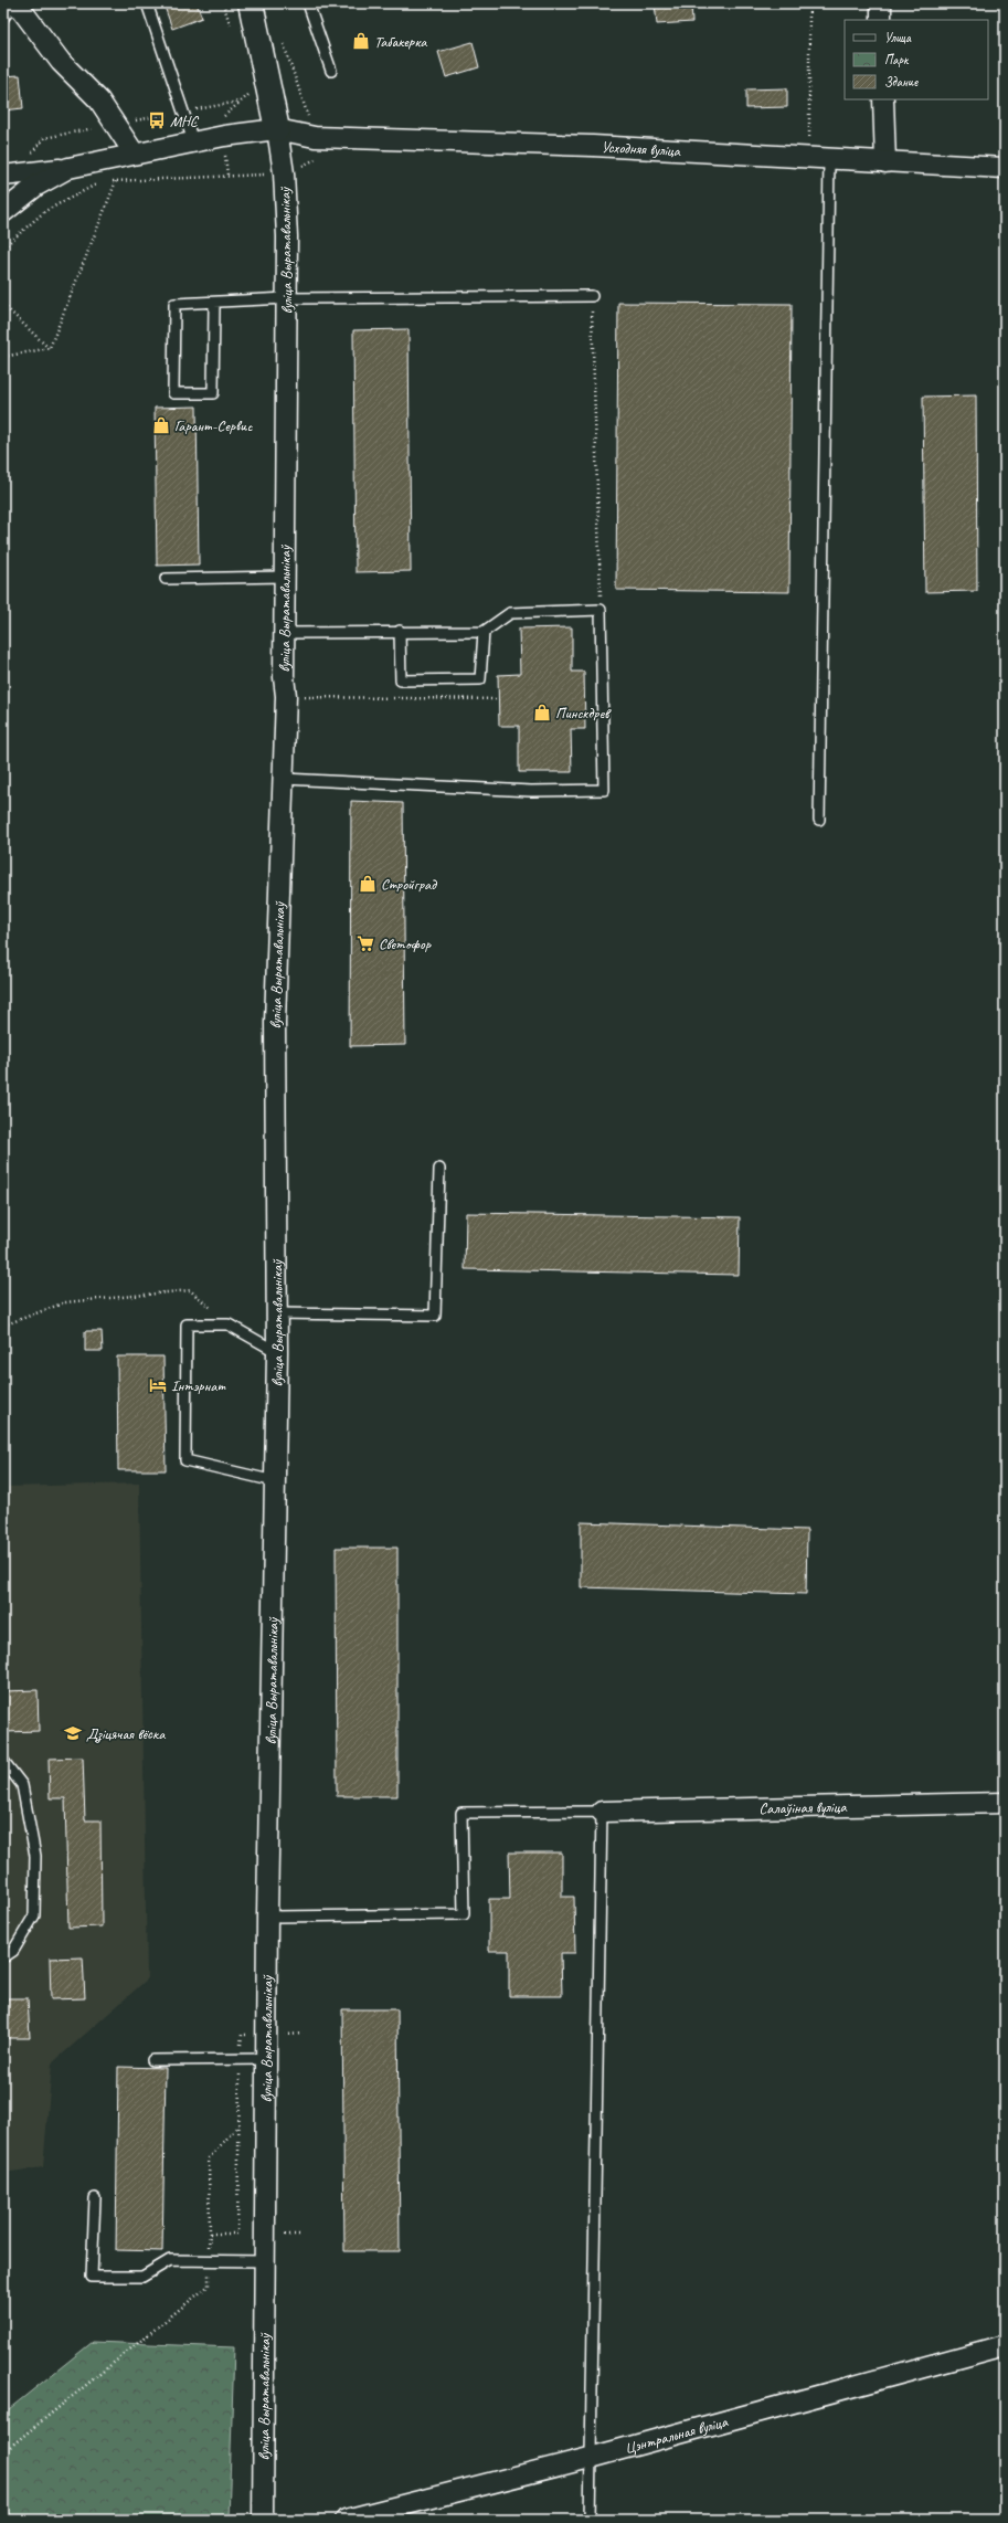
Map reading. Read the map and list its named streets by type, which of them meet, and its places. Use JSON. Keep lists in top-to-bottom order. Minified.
{"streets":{"street":["Усходняя вуліца","вуліца Выратавальнікаў","Салаўіная вуліца","Цэнтральная вуліца"]},"crossings":[["Усходняя вуліца","вуліца Выратавальнікаў"]],"places":{"shop":["Табакерка","Гарант-Сервис","Пинскдрев","Стройград"],"bus stop":["МНС"],"supermarket":["Светофор"],"hotel":["Інтэрнат"],"school or university":["Дзіцячая вёска"]},"legend":["Улица","Парк","Здание"]}
